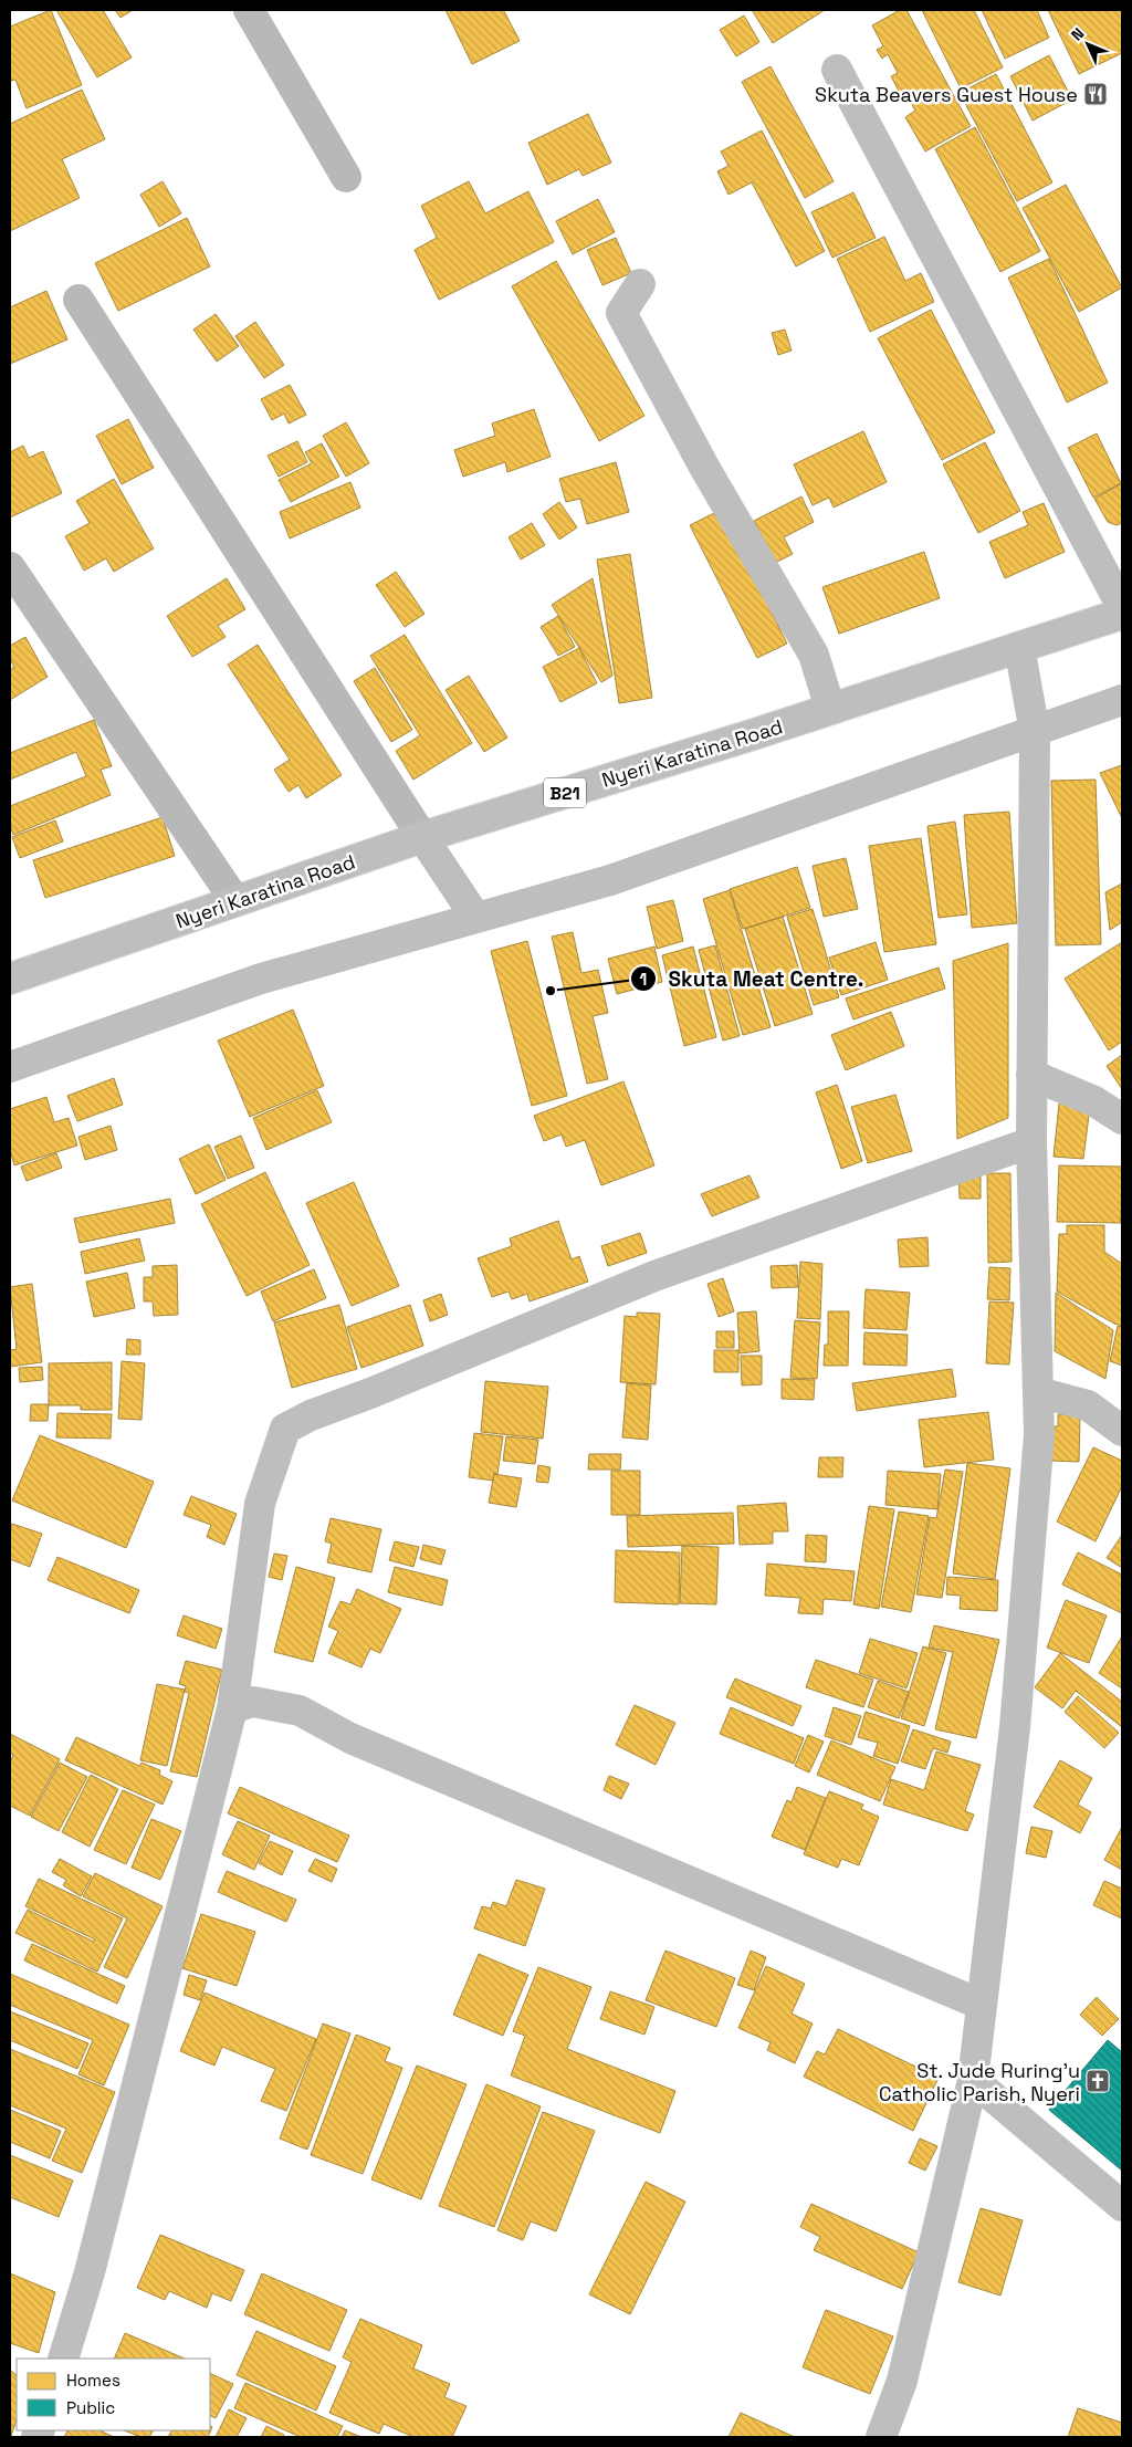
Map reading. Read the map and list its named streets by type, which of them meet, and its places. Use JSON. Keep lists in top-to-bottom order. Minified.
{"streets":{"main road":["Nyeri Karatina Road","B21"]},"places":{"restaurant":["Skuta Beavers Guest House"],"other":["Skuta Meat Centre."],"church":["St. Jude Ruring'u Catholic Parish, Nyeri"]},"legend":["Homes","Public"],"north":"top left"}
